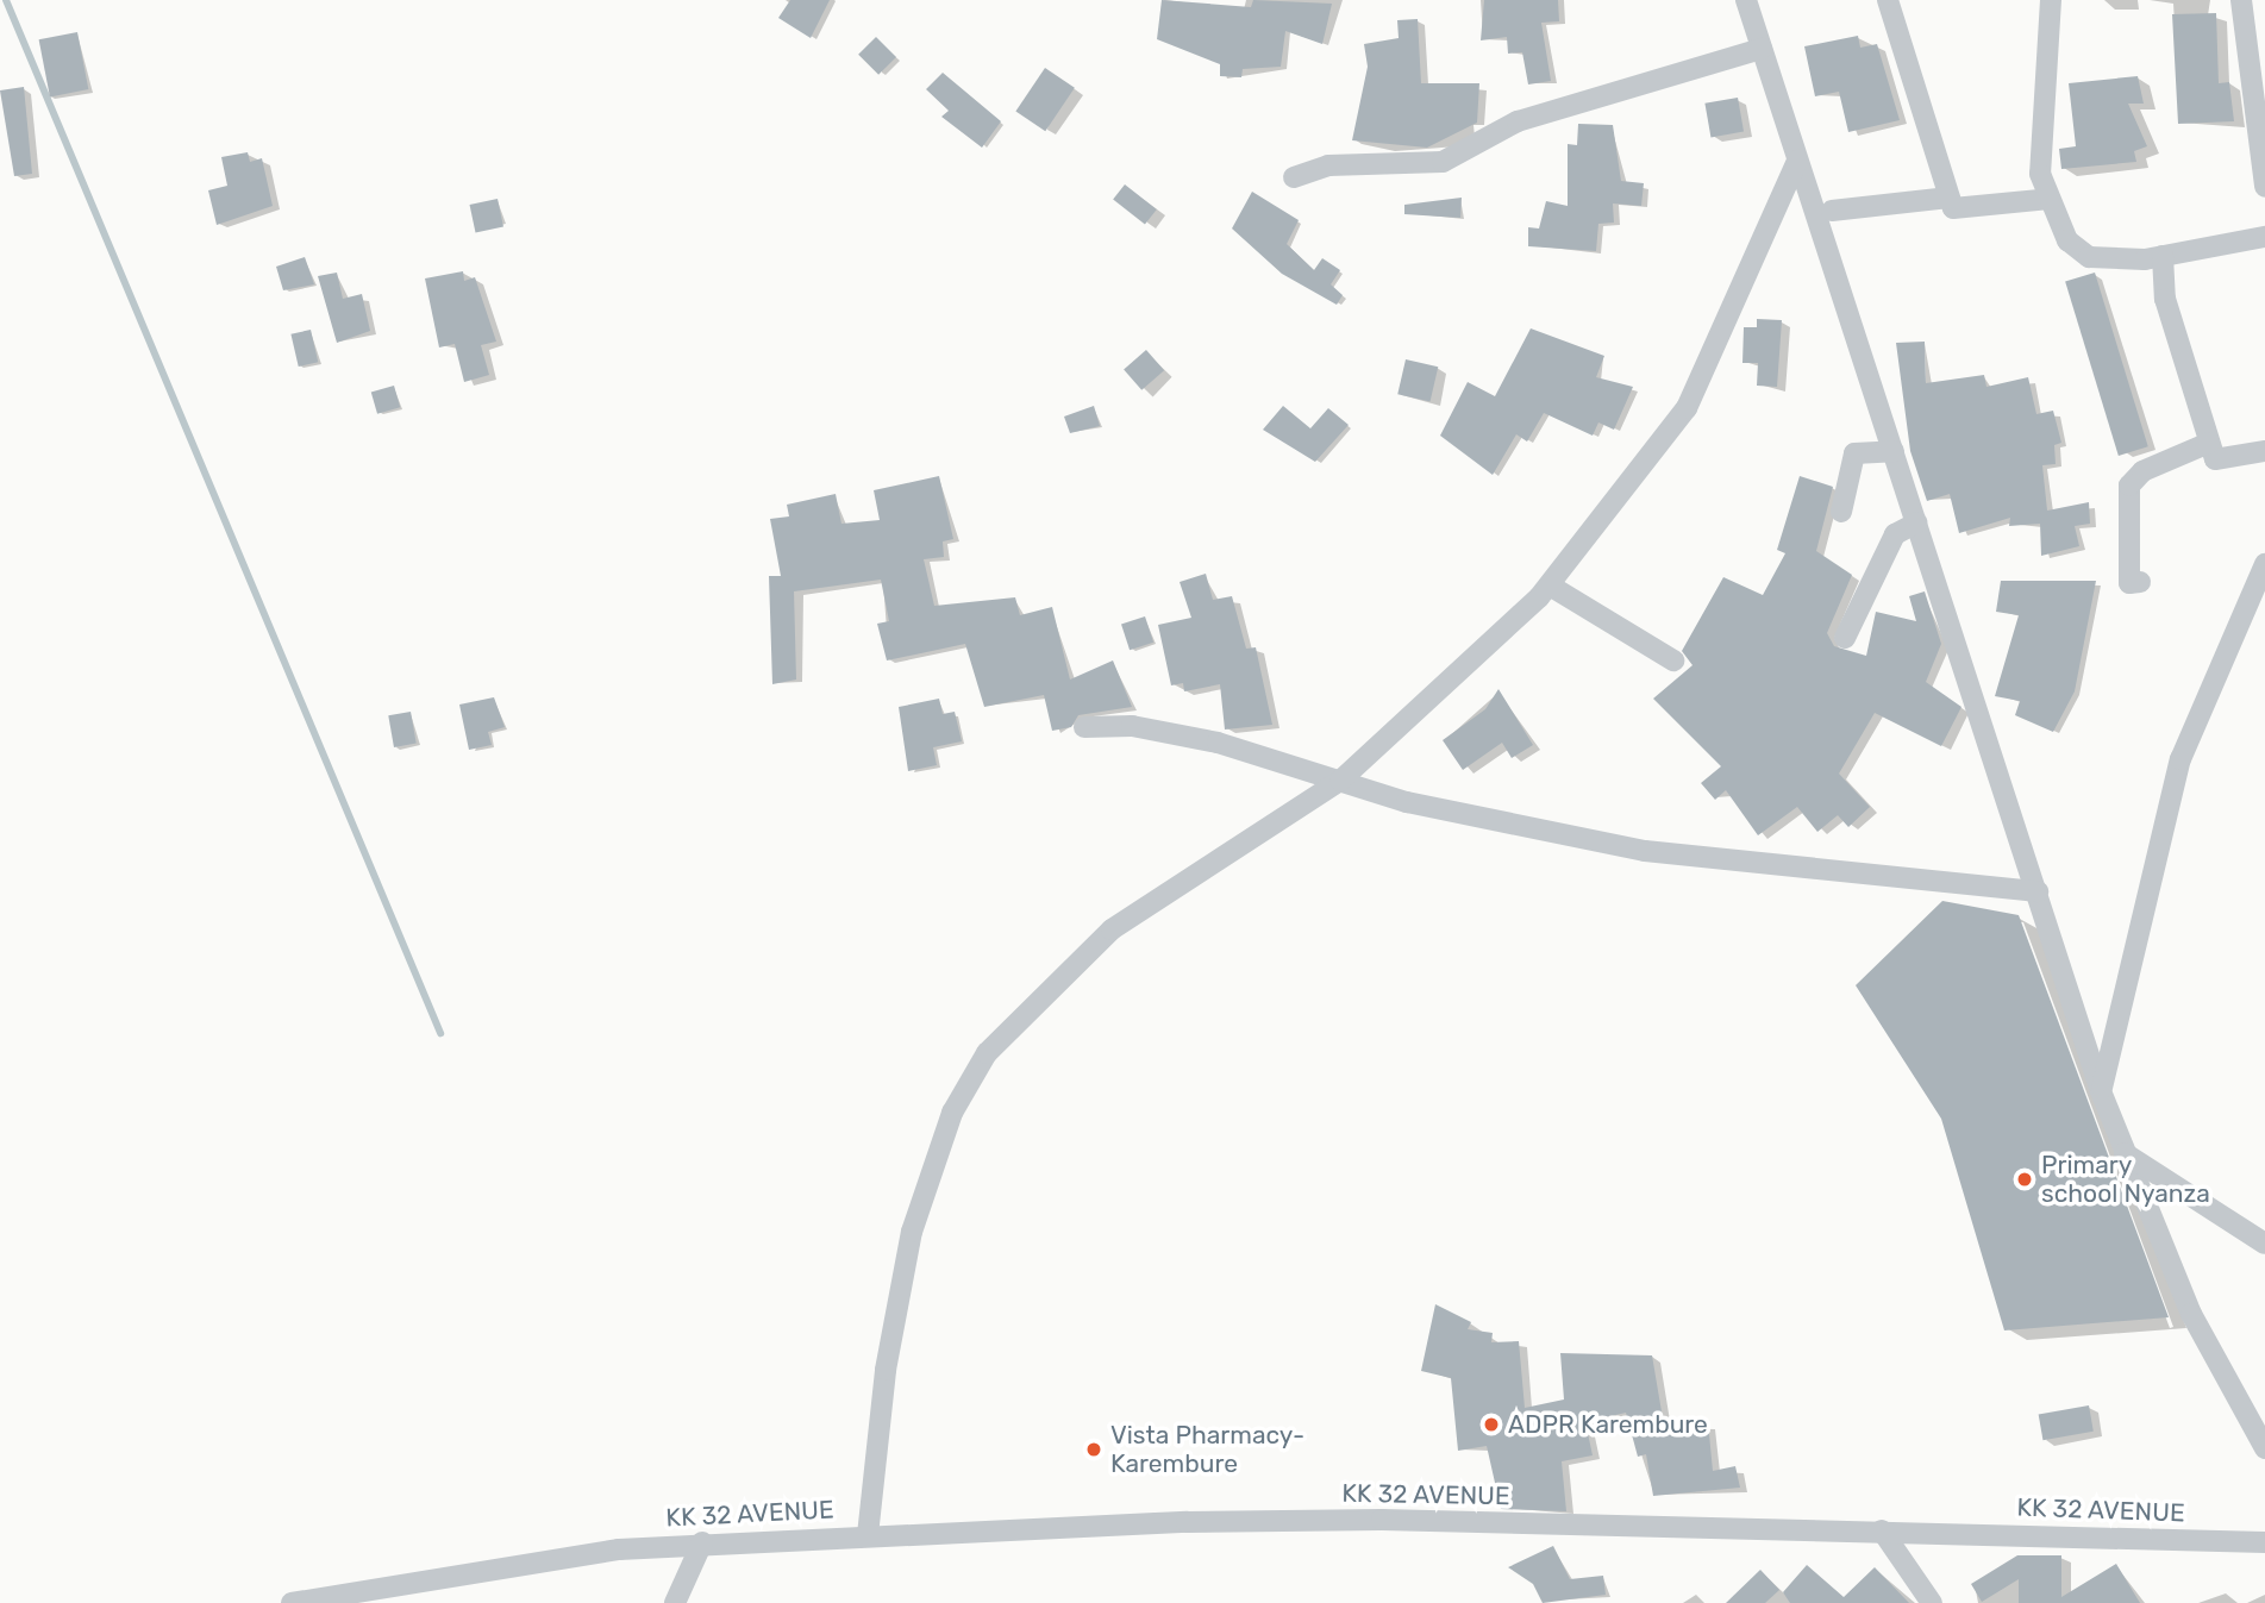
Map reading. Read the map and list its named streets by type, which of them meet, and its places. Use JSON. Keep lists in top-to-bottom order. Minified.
{"streets":{"street":["KK 32 AVENUE"]},"places":["Primary school Nyanza","ADPR Karembure","Vista Pharmacy- Karembure"]}
